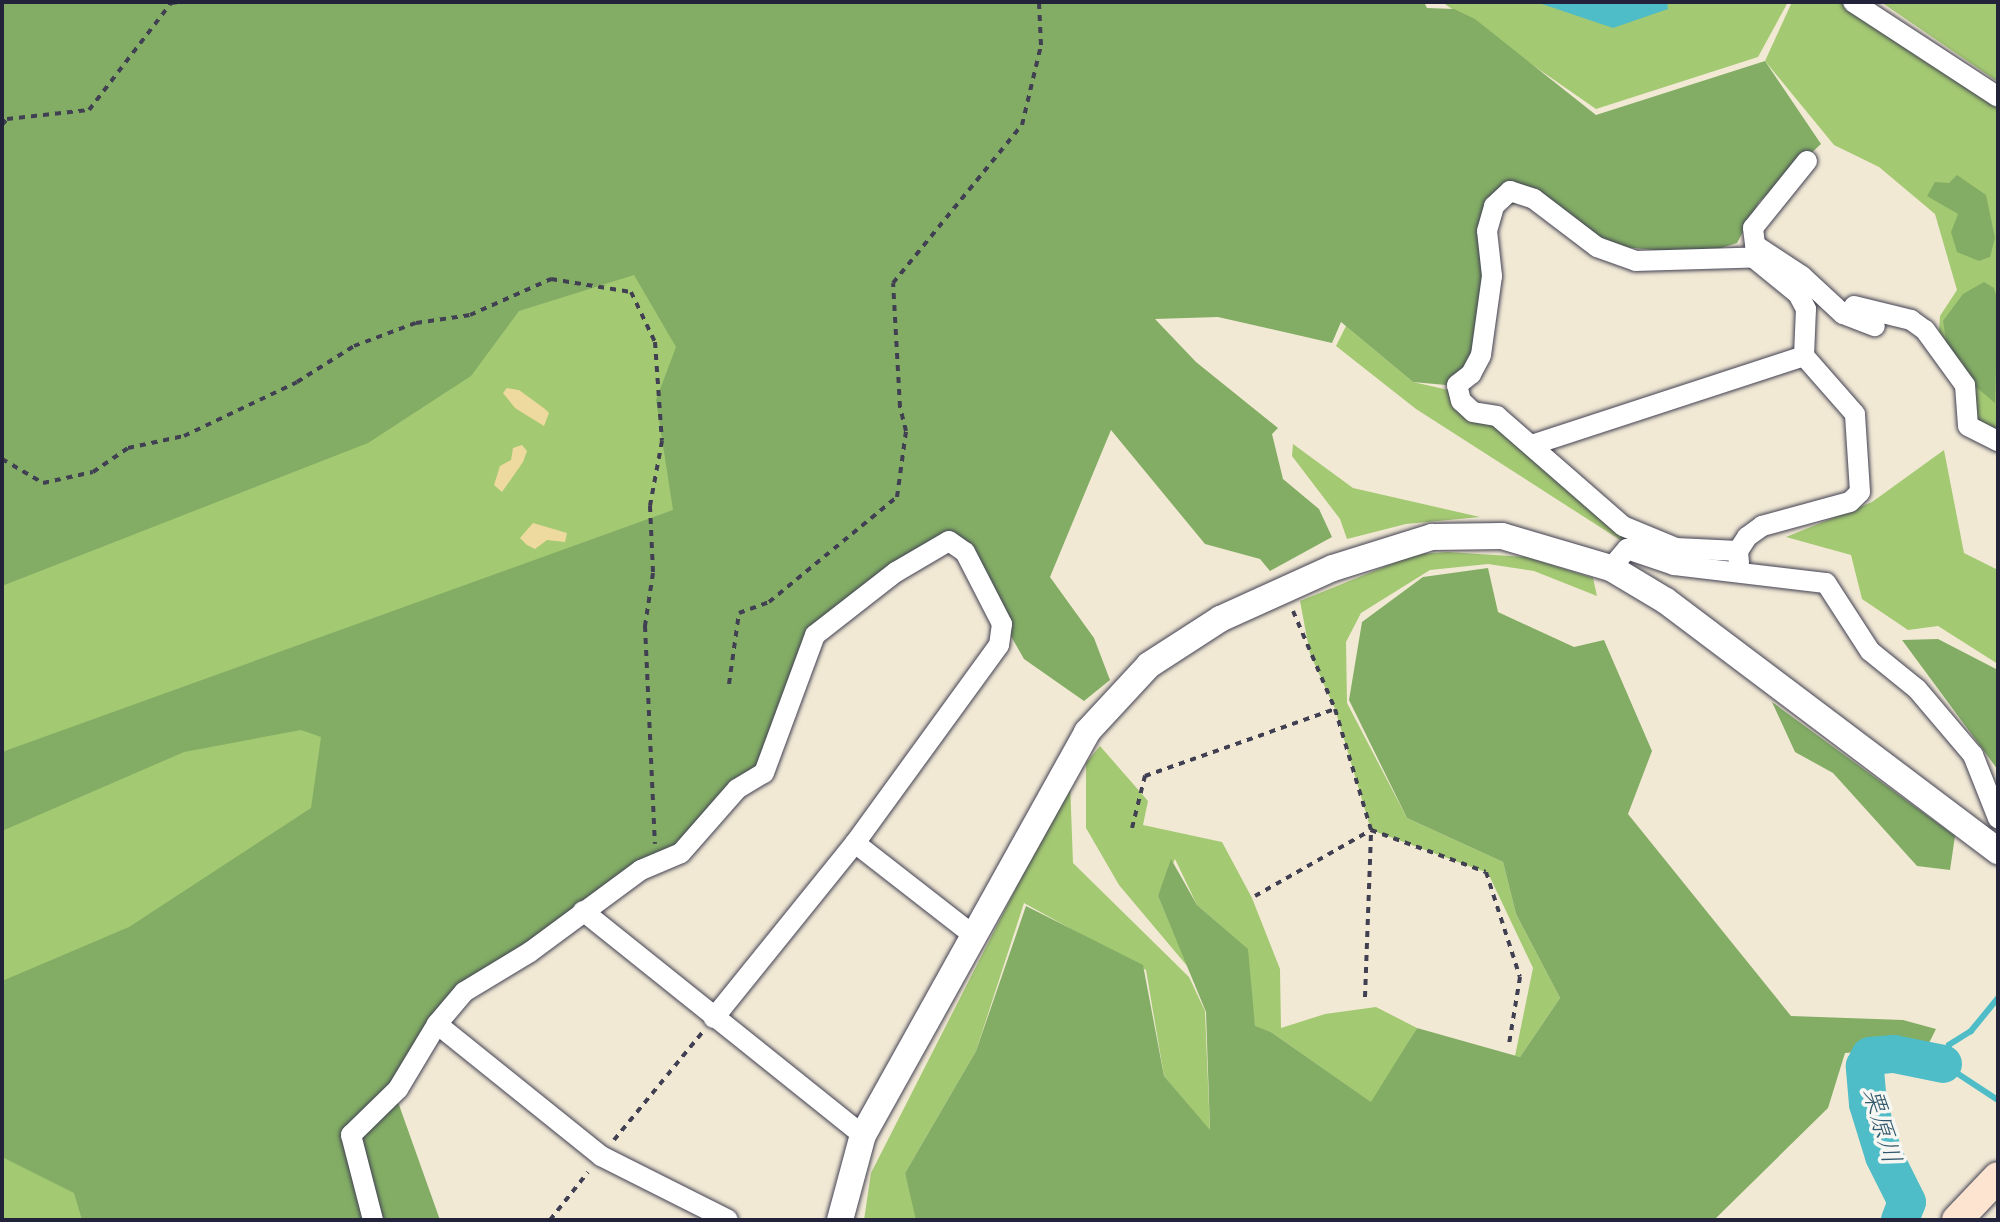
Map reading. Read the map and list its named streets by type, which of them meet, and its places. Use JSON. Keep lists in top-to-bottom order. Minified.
{"water":["栗原川"]}
